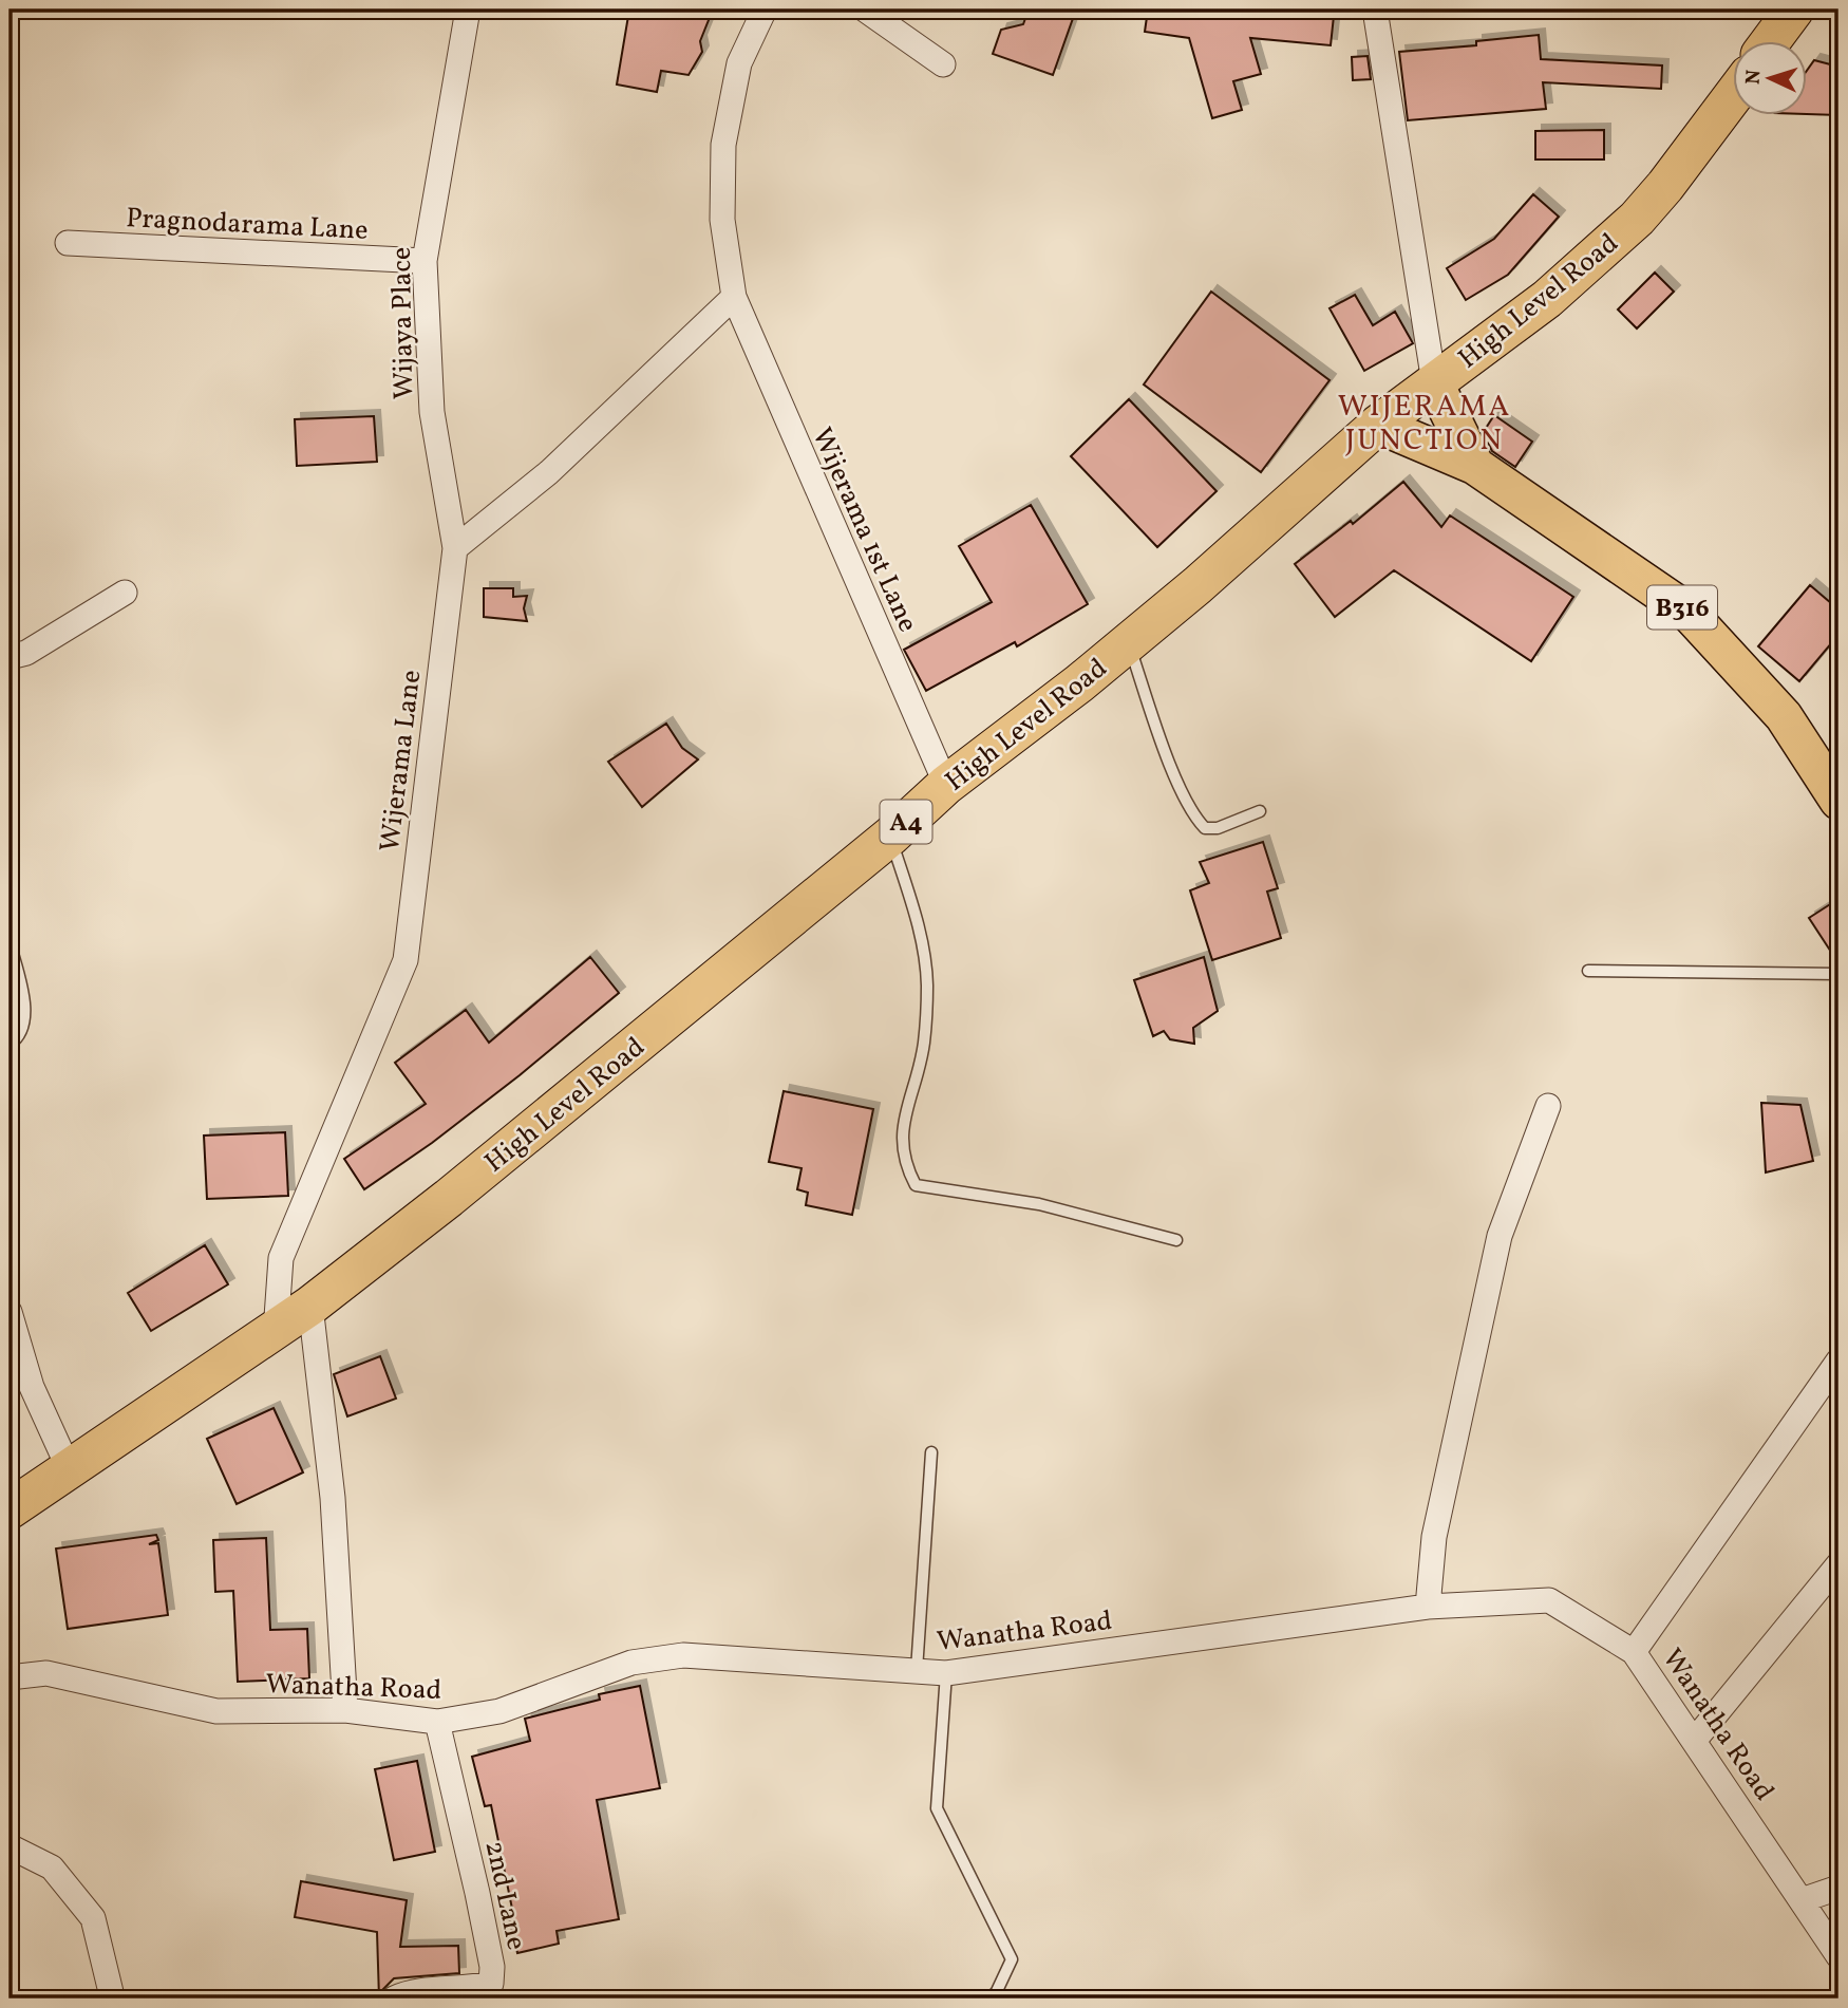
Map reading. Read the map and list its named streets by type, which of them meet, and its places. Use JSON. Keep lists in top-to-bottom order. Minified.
{"streets":{"highway":["High Level Road","A4"],"main road":["B316"],"street":["Pragnodarama Lane","Wijaya Place","Wijerama 1st Lane","Wijerama Lane","Wanatha Road","2nd Lane"]},"crossings":[["Pragnodarama Lane","Wijaya Place"],["High Level Road","Wijerama 1st Lane"],["High Level Road","B316"],["High Level Road","Wijerama Lane"],["Wijaya Place","Wijerama Lane"],["Wanatha Road","2nd Lane"]],"districts":["WIJERAMA JUNCTION"],"north":"left"}
